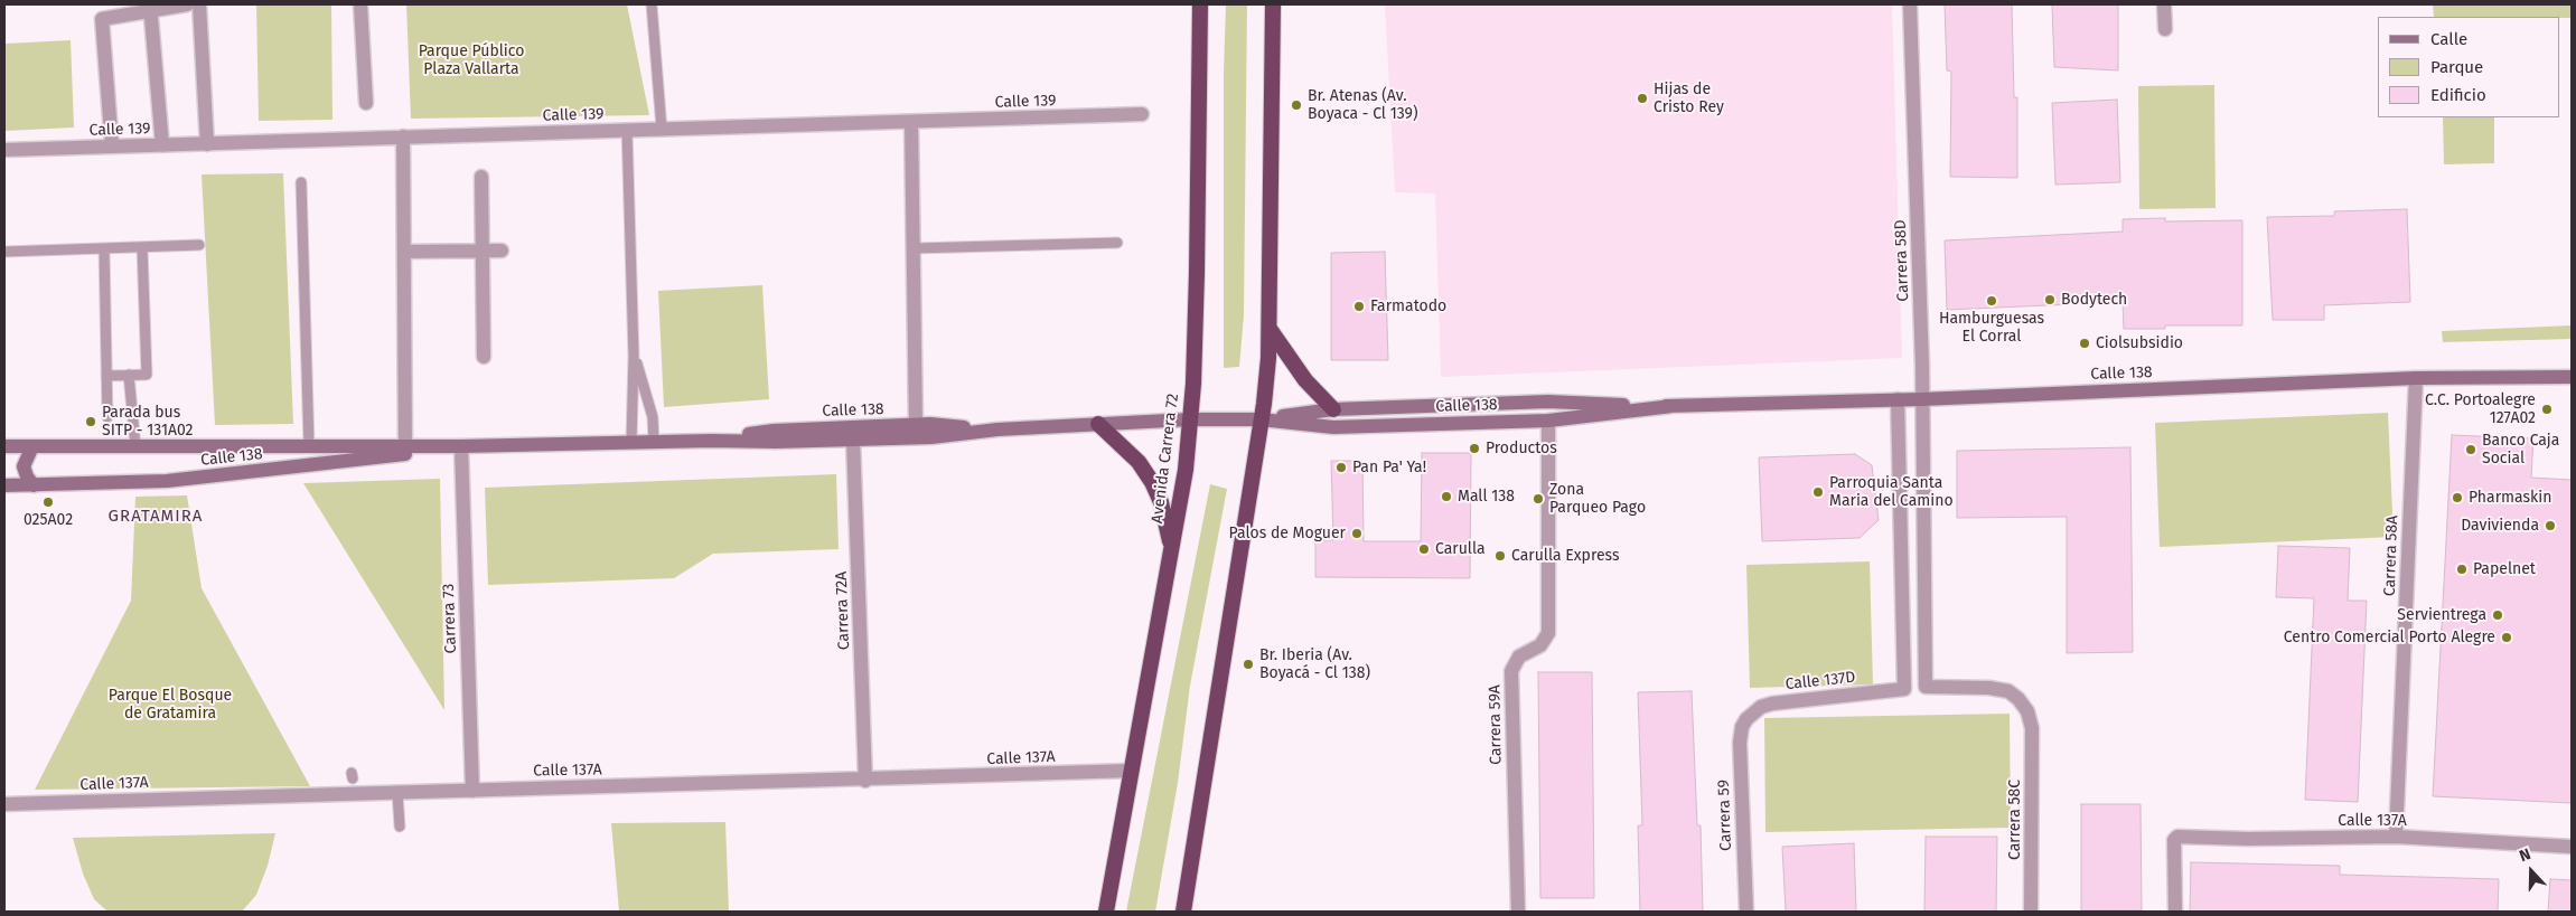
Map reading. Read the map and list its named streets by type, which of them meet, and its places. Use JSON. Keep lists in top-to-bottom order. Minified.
{"streets":{"highway":["Avenida Carrera 72"],"main road":["Calle 138"],"street":["Calle 139","Carrera 58D","Carrera 58A","Carrera 72A","Carrera 73","Calle 137D","Carrera 59A","Calle 137A","Carrera 59","Carrera 58C"]},"crossings":[["Carrera 58D","Calle 138"],["Carrera 58D","Carrera 58C"],["Calle 138","Avenida Carrera 72"],["Calle 138","Carrera 58A"],["Calle 138","Carrera 72A"],["Calle 138","Carrera 73"],["Calle 138","Carrera 59A"],["Avenida Carrera 72","Calle 137A"],["Carrera 58A","Calle 137A"],["Carrera 72A","Calle 137A"],["Carrera 73","Calle 137A"],["Calle 137D","Carrera 59"]],"districts":["GRATAMIRA"],"parks":["Parque Público Plaza Vallarta","Parque El Bosque de Gratamira"],"places":["Hijas de Cristo Rey","Br. Atenas (Av. Boyaca - Cl 139)","Bodytech","Hamburguesas El Corral","Farmatodo","Ciolsubsidio","C.C. Portoalegre 127A02","Parada bus SITP - 131A02","Productos","Banco Caja Social","Pan Pa' Ya!","Parroquia Santa Maria del Camino","Mall 138","Pharmaskin","Zona Parqueo Pago","025A02","Davivienda","Palos de Moguer","Carulla","Carulla Express","Papelnet","Servientrega","Centro Comercial Porto Alegre","Br. Iberia (Av. Boyacá - Cl 138)"],"legend":["Calle","Parque","Edificio"],"north":"top"}
